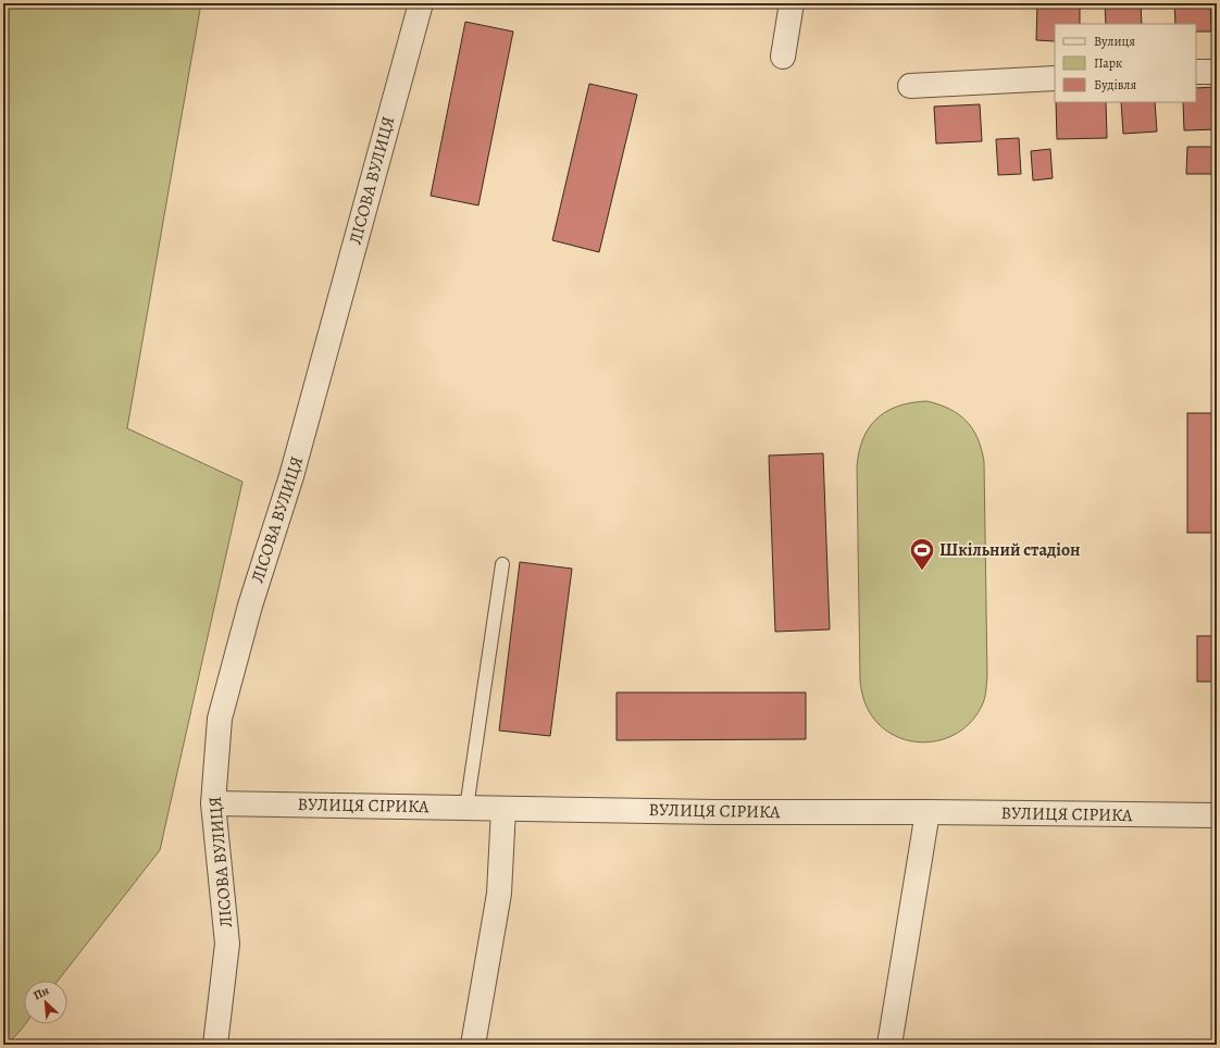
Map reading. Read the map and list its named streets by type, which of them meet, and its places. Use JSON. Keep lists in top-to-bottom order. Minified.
{"streets":{"street":["ЛІСОВА ВУЛИЦЯ","ВУЛИЦЯ СІРИКА"]},"crossings":[["ЛІСОВА ВУЛИЦЯ","ВУЛИЦЯ СІРИКА"]],"places":{"sports":["Шкільний стадіон"]},"legend":["Вулиця","Парк","Будівля"],"north":"top left"}
